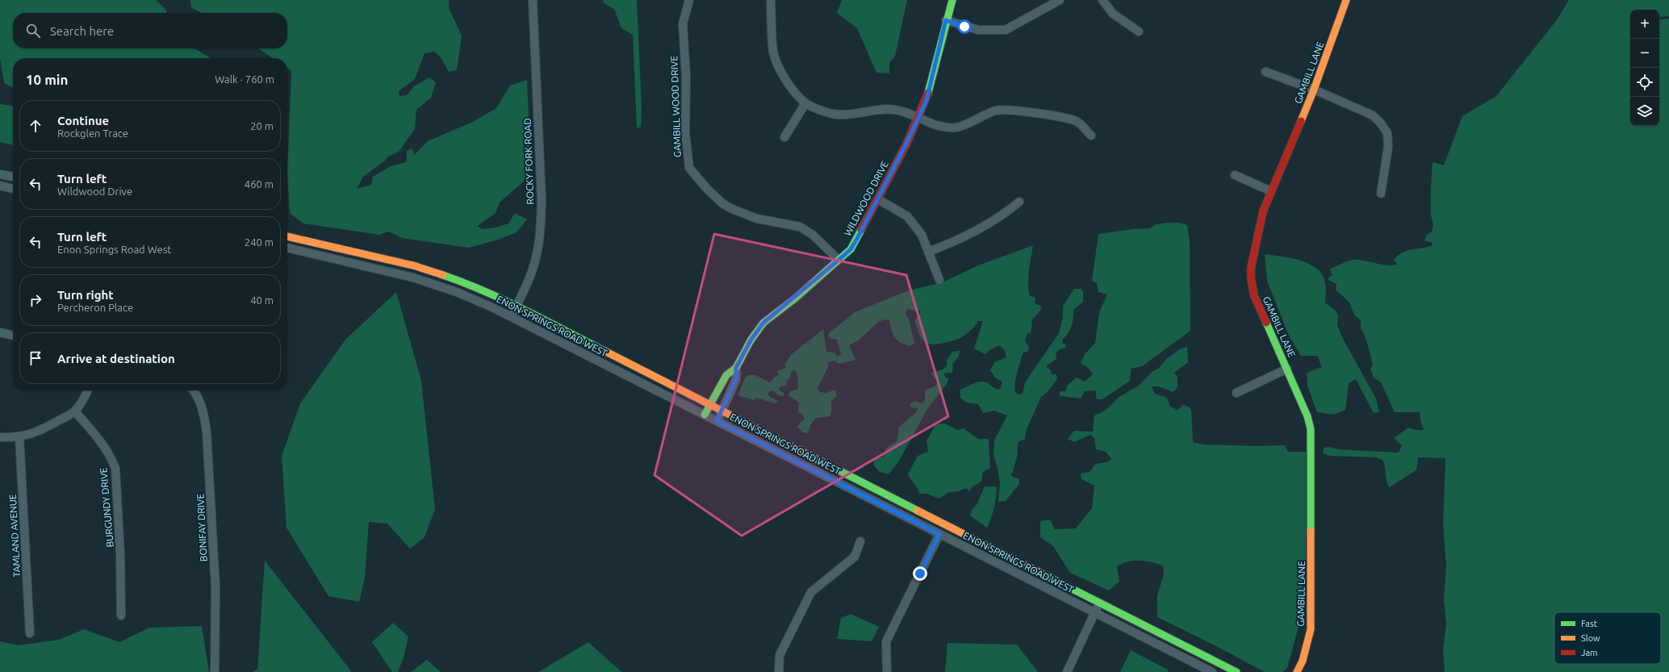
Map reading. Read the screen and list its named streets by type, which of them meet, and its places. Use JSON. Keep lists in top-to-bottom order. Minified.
{"streets":{"street":["GAMBILL LANE","GAMBILL WOOD DRIVE","ROCKY FORK ROAD","WILDWOOD DRIVE","ENON SPRINGS ROAD WEST","BURGUNDY DRIVE","BONIFAY DRIVE","TAMLAND AVENUE"]},"crossings":[["GAMBILL WOOD DRIVE","WILDWOOD DRIVE"],["ROCKY FORK ROAD","ENON SPRINGS ROAD WEST"],["WILDWOOD DRIVE","ENON SPRINGS ROAD WEST"]],"legend":["Fast","Slow","Jam"],"page":{"map_buttons":["+","−"],"search":"Search here","heading":["10 min","Walk · 760 m"],"list":[["Continue","Rockglen Trace","20 m"],["Turn left","Wildwood Drive","460 m"],["Turn left","Enon Springs Road West","240 m"],["Turn right","Percheron Place","40 m"],"Arrive at destination"]}}
